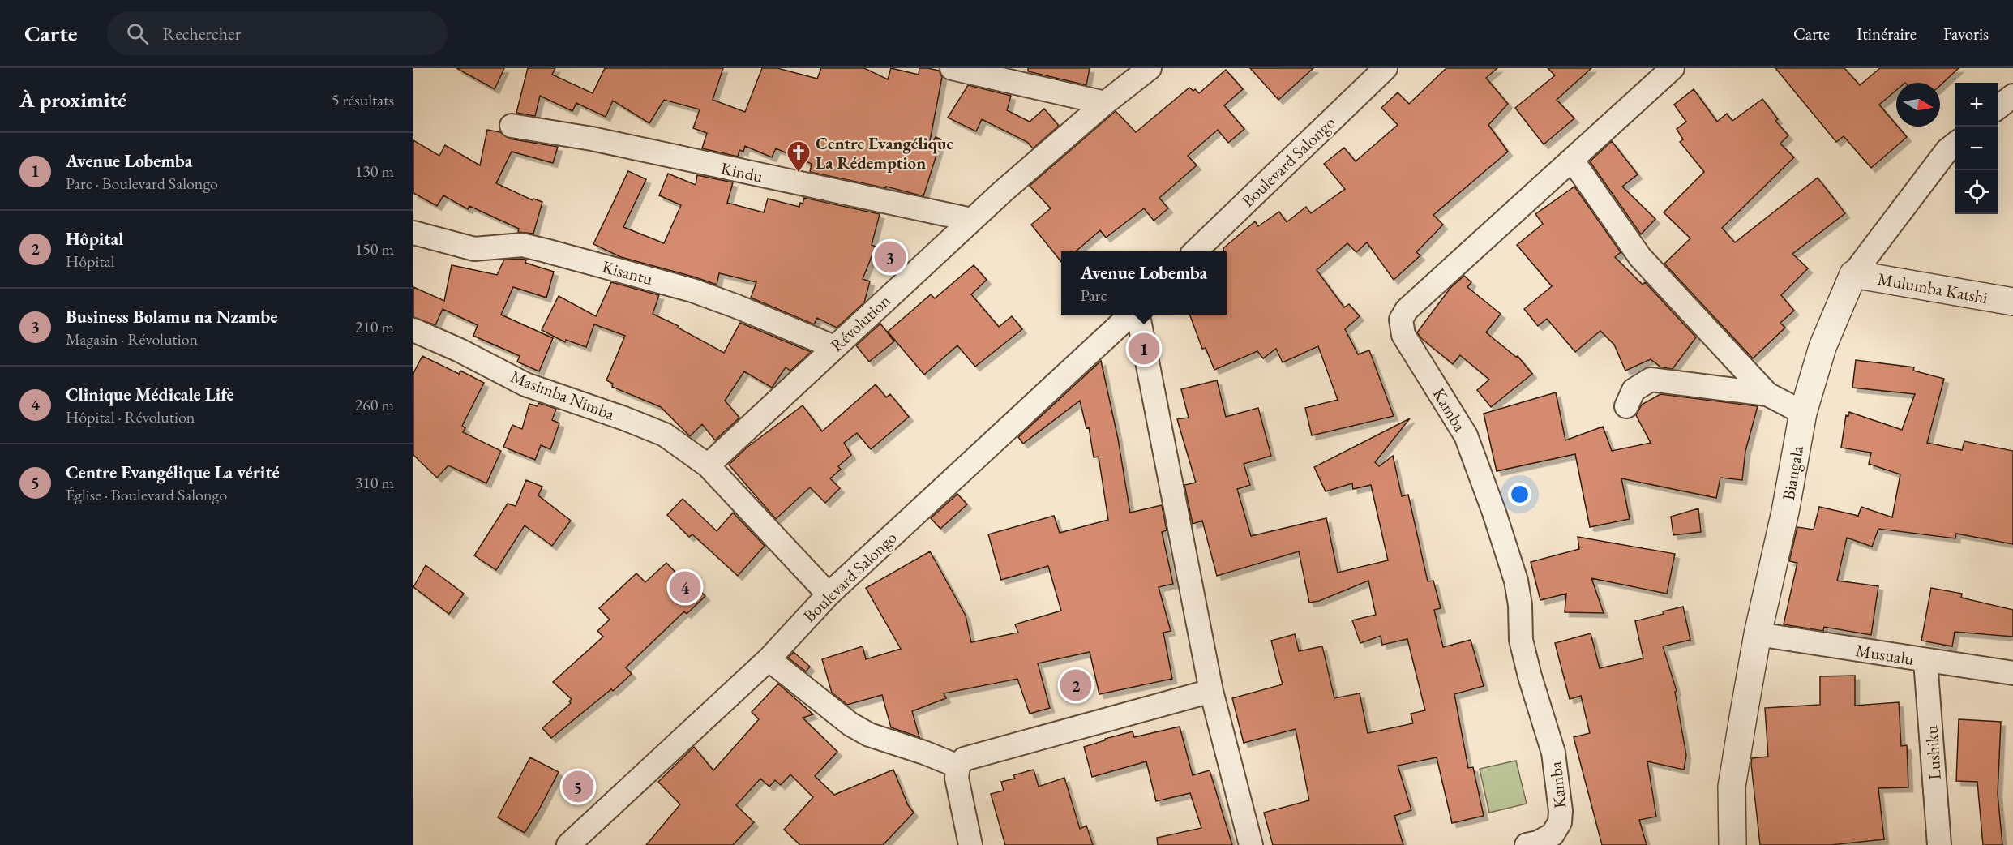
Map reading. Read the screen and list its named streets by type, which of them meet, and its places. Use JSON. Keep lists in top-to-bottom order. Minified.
{"streets":{"street":["Boulevard Salongo","Kindu","Kisantu","Mulumba Katshi","Révolution","Masimba Nimba","Kamba","Biangala","Musualu","Lushiku"]},"crossings":[["Kindu","Révolution"],["Kisantu","Révolution"],["Mulumba Katshi","Biangala"],["Révolution","Masimba Nimba"],["Biangala","Musualu"],["Musualu","Lushiku"]],"places":{"church":["Centre Evangélique La Rédemption"]},"north":"right","page":{"header":"Carte","search":"Rechercher","nav":["Carte","Itinéraire","Favoris"],"heading":["À proximité","5 résultats"],"map_buttons":["+","−"],"list":[{"mark":"1","name":"Avenue Lobemba","note":"Parc · Boulevard Salongo","value":"130 m"},{"mark":"2","name":"Hôpital","note":"Hôpital","value":"150 m"},{"mark":"3","name":"Business Bolamu na Nzambe","note":"Magasin · Révolution","value":"210 m"},{"mark":"4","name":"Clinique Médicale Life","note":"Hôpital · Révolution","value":"260 m"},{"mark":"5","name":"Centre Evangélique La vérité","note":"Église · Boulevard Salongo","value":"310 m"}],"pins":["3","1","4","2","5"],"popup":["Avenue Lobemba","Parc"]}}
